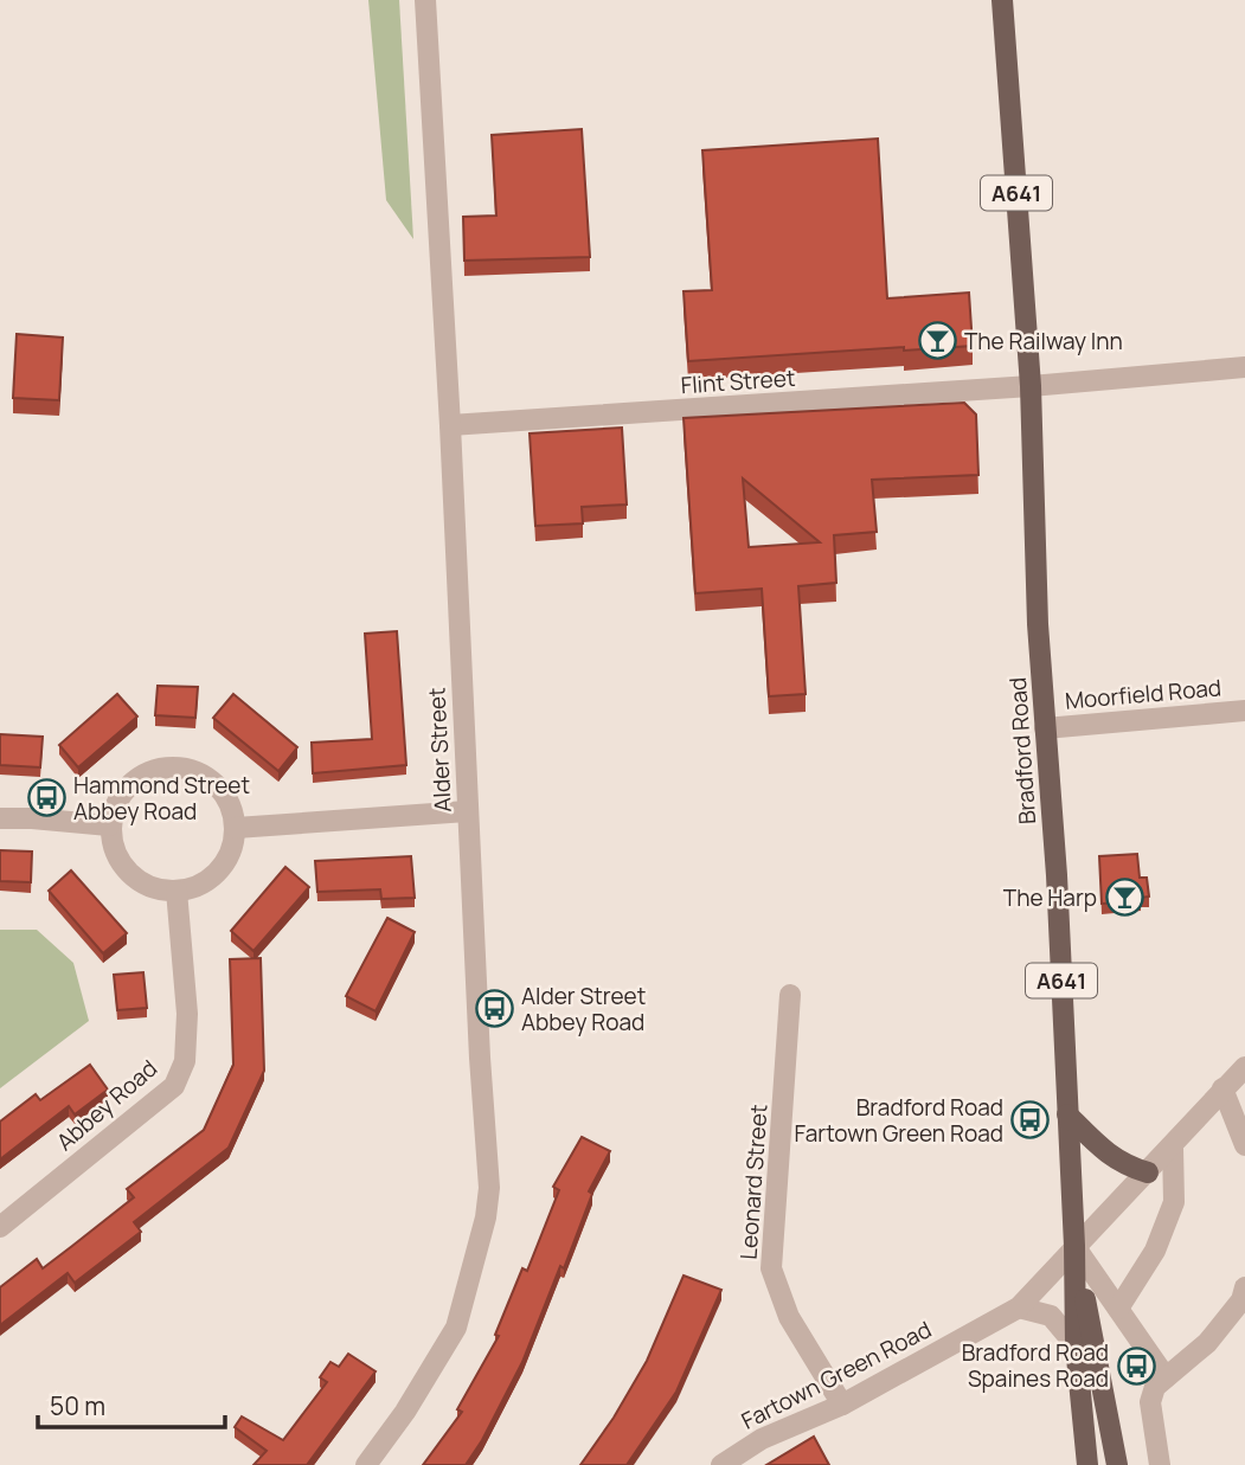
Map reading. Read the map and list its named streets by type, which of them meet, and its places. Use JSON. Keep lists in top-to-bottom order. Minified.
{"streets":{"main road":["A641","Bradford Road"],"street":["Flint Street","Moorfield Road","Alder Street","Abbey Road","Leonard Street","Fartown Green Road"]},"crossings":[["A641","Bradford Road"],["A641","Fartown Green Road"],["Flint Street","Alder Street"],["Flint Street","Bradford Road"],["Moorfield Road","Bradford Road"],["Bradford Road","Fartown Green Road"],["Leonard Street","Fartown Green Road"]],"places":{"bar":["The Railway Inn","The Harp"],"bus stop":["Hammond Street Abbey Road","Alder Street Abbey Road","Bradford Road Fartown Green Road","Bradford Road Spaines Road"]},"scale_bar":"50 m"}
